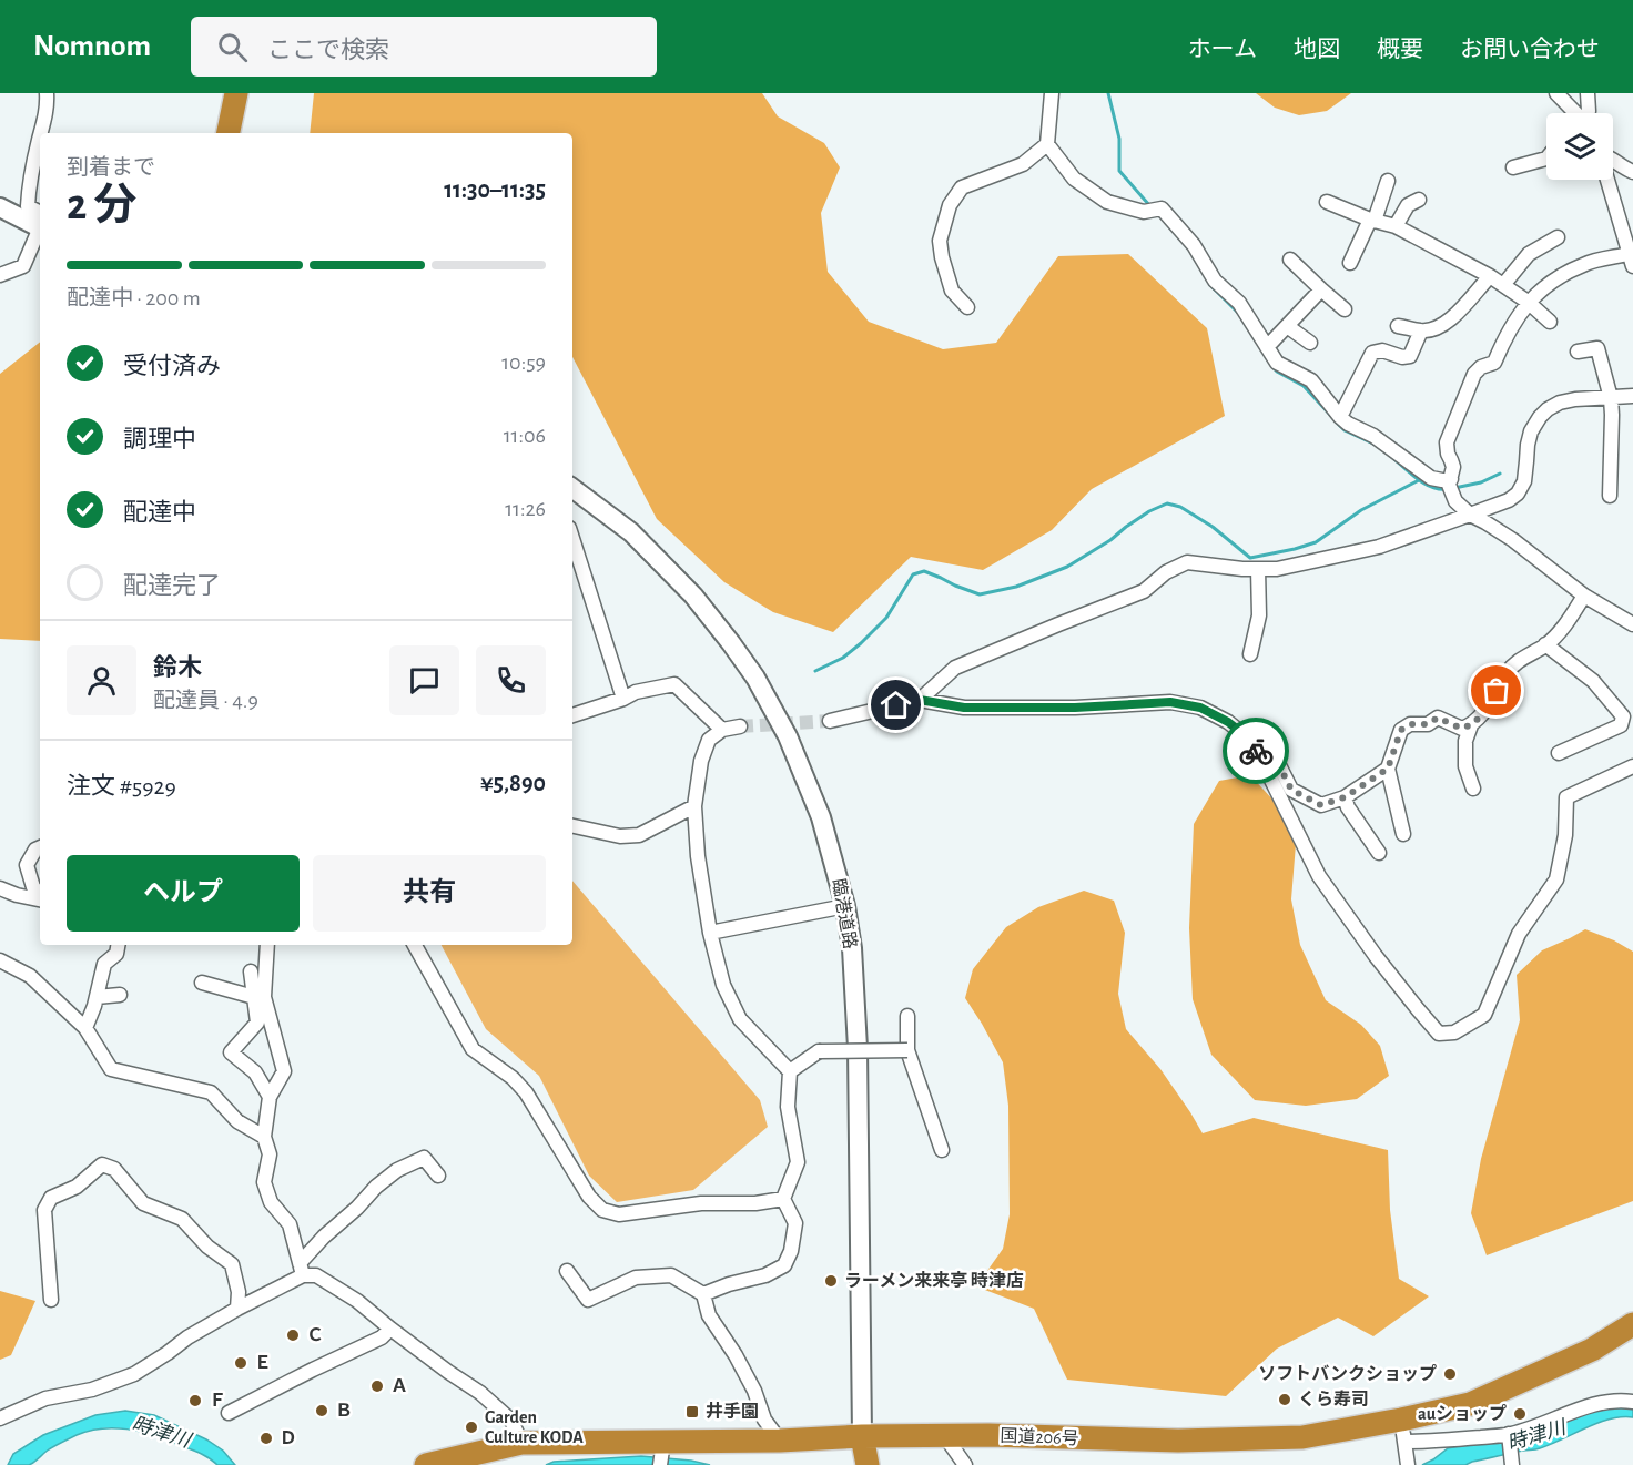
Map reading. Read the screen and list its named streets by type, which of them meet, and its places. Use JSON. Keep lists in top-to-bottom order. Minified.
{"streets":{"highway":["国道206号"],"street":["臨港道路"]},"crossings":[["臨港道路","国道206号"]],"water":["時津川"],"places":{"other":["ラーメン来来亭 時津店","Ｃ","Ｅ","ソフトバンクショップ","Ａ","くら寿司","Ｆ","Ｂ","auショップ","Garden Culture KODA","Ｄ"],"transit":["井手園"]},"page":{"header":"Nomnom","search":"ここで検索","nav":["ホーム","地図","概要","お問い合わせ"],"heading":["2 分","到着まで","11:30–11:35"],"panel":["鈴木","配達員 · 4.9","注文 #5929","¥5,890"],"bar":"配達中 · 200 m","list":[["受付済み","10:59"],["調理中","11:06"],["配達中","11:26"],"配達完了"],"buttons":["ヘルプ","共有"]}}
